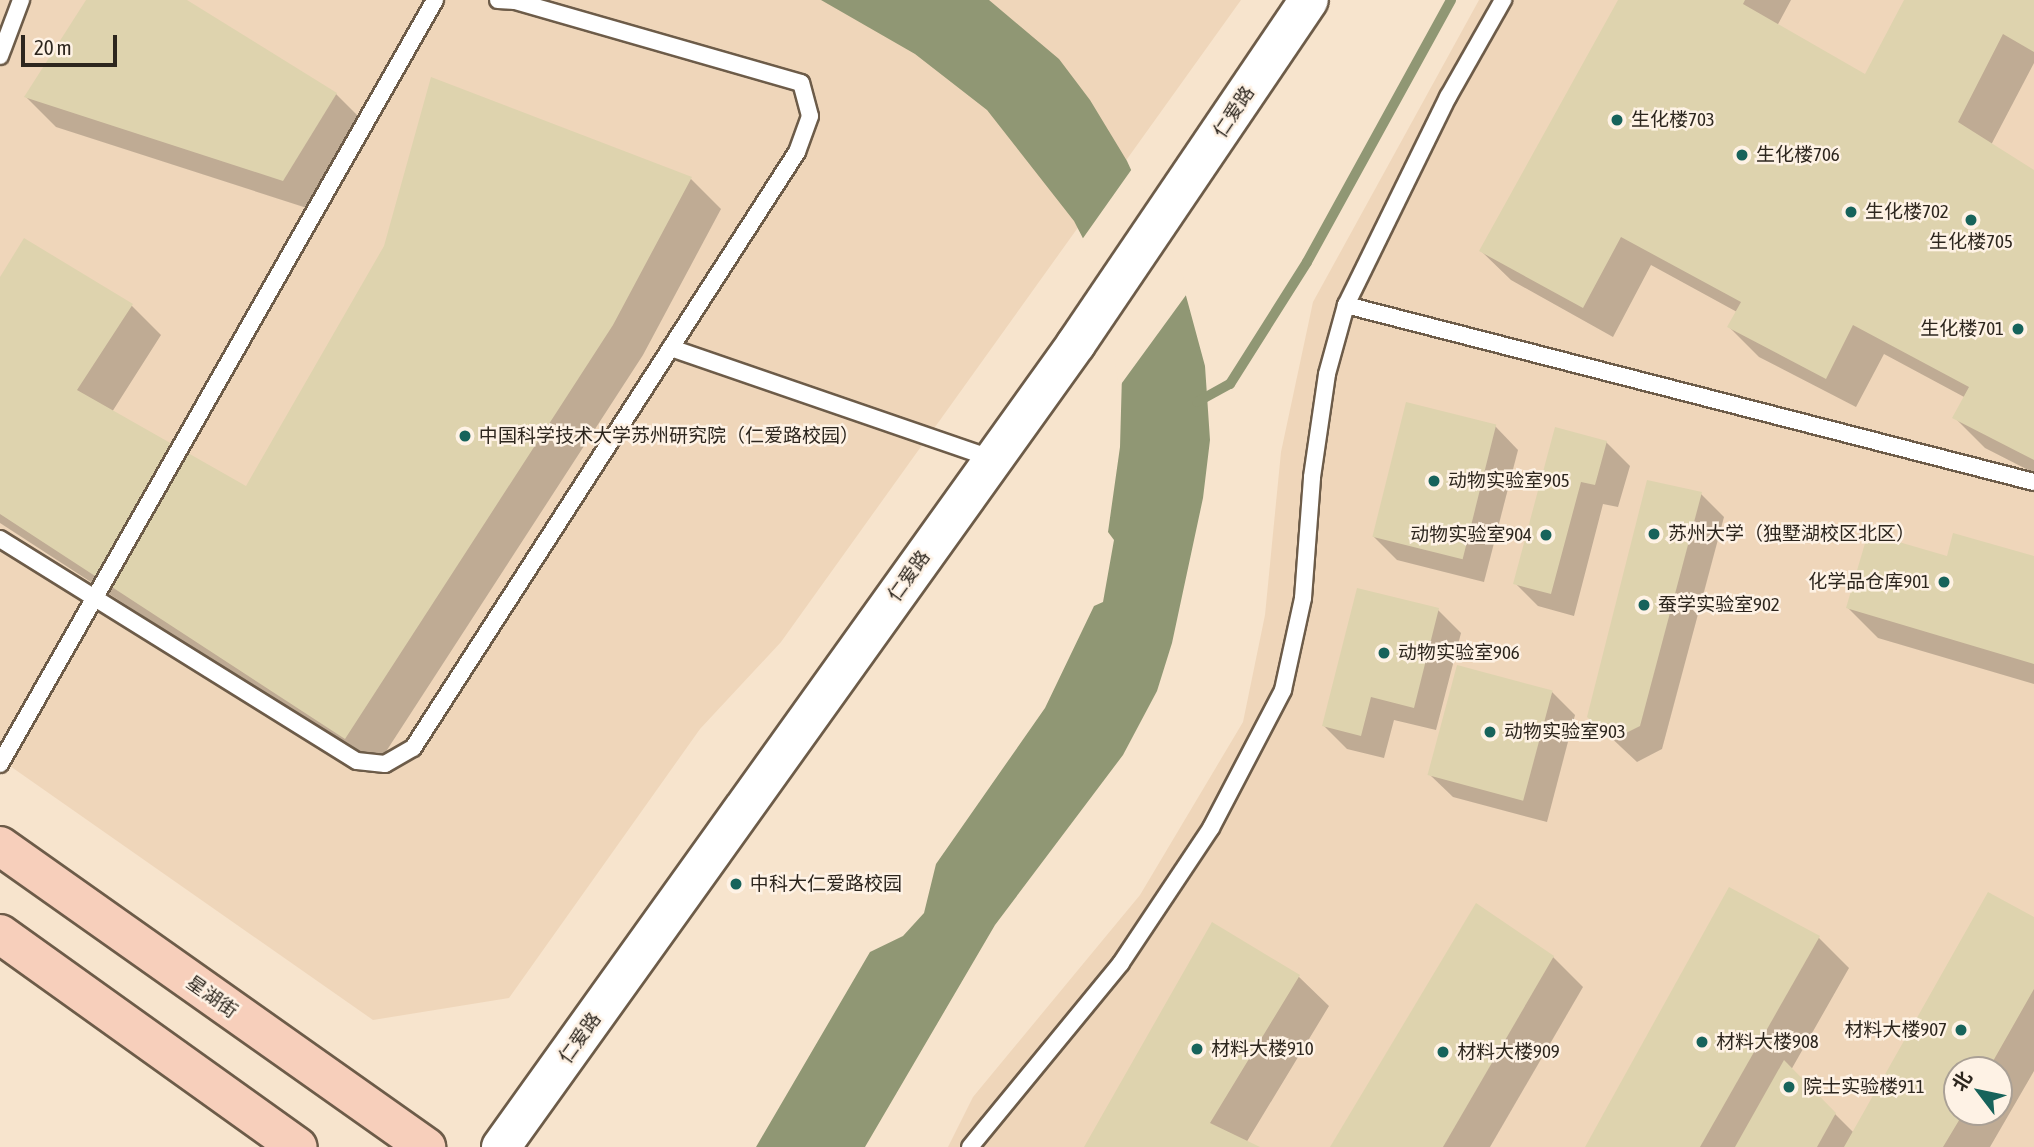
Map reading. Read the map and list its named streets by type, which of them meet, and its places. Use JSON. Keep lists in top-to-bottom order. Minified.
{"streets":{"main road":["仁爱路","星湖街"]},"places":["生化楼703","生化楼706","生化楼702","生化楼705","生化楼701","中国科学技术大学苏州研究院（仁爱路校园）","动物实验室905","苏州大学（独墅湖校区北区）","动物实验室904","化学品仓库901","蚕学实验室902","动物实验室906","动物实验室903","中科大仁爱路校园","材料大楼907","材料大楼908","材料大楼910","材料大楼909","院士实验楼911"],"scale_bar":"20 m","north":"top left"}
